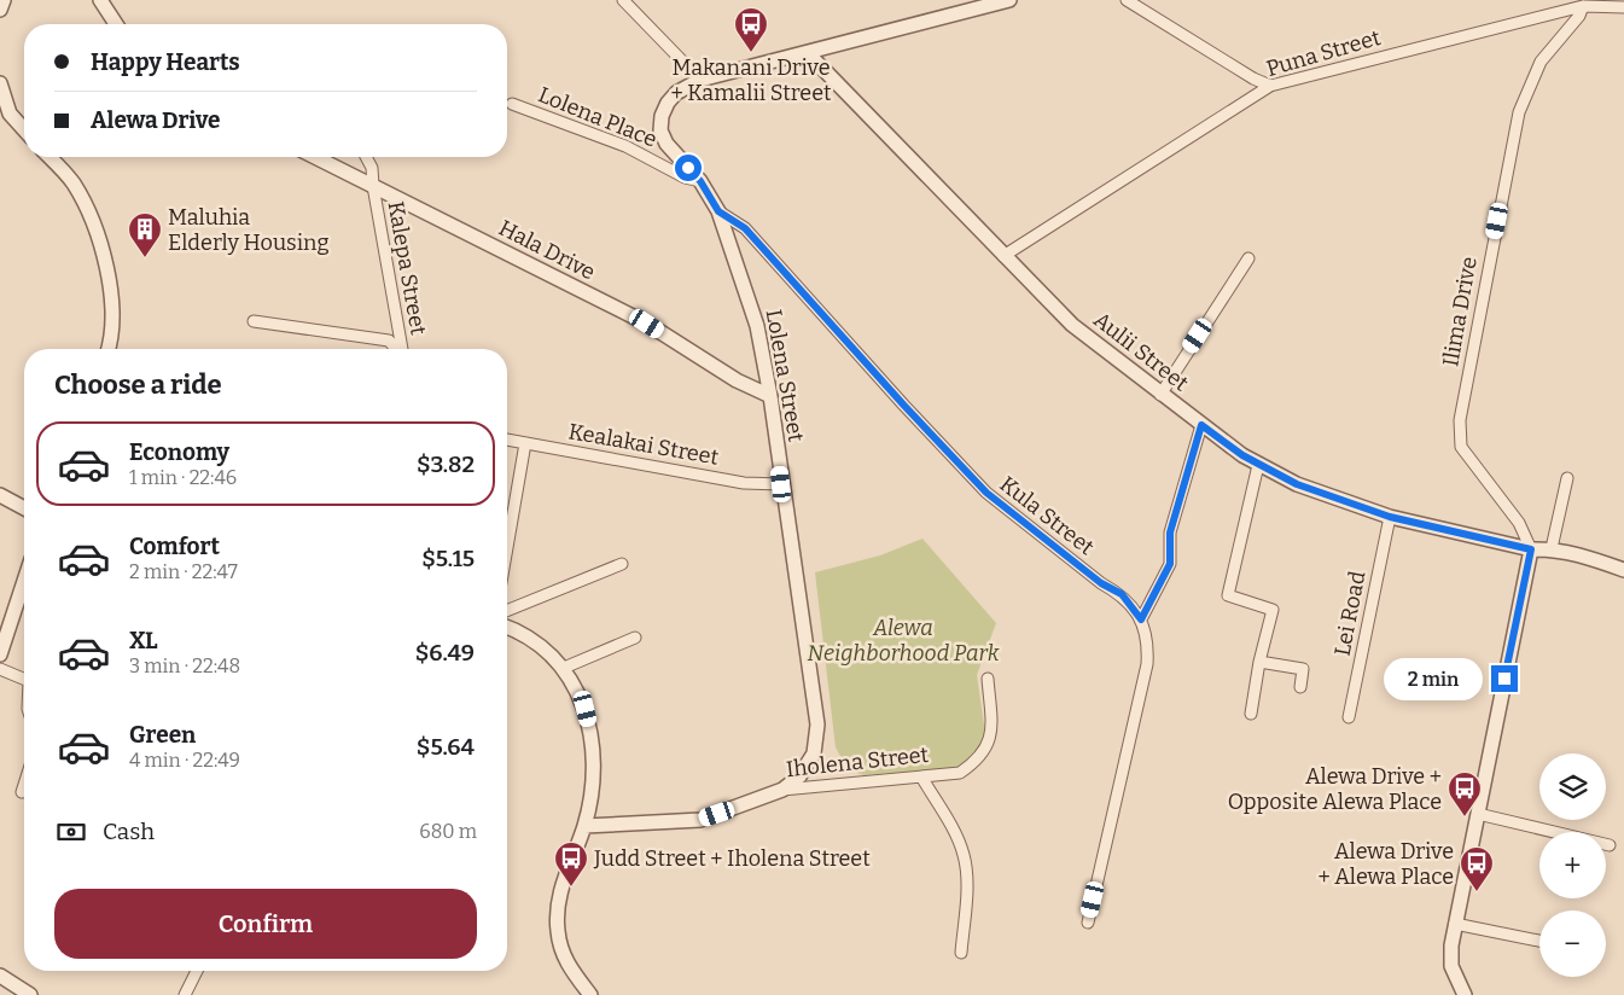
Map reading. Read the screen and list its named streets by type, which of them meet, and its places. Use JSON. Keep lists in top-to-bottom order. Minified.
{"streets":{"street":["Puna Street","Lolena Place","Hala Drive","Kalepa Street","Ilima Drive","Aulii Street","Lolena Street","Kealakai Street","Kula Street","Lei Road","Iholena Street"]},"crossings":[["Puna Street","Ilima Drive"],["Puna Street","Aulii Street"],["Lolena Place","Lolena Street"],["Hala Drive","Kalepa Street"],["Hala Drive","Lolena Street"],["Ilima Drive","Aulii Street"],["Aulii Street","Lei Road"],["Lolena Street","Kealakai Street"],["Lolena Street","Kula Street"],["Lolena Street","Iholena Street"]],"parks":["Alewa Neighborhood Park"],"places":{"bus stop":["Makanani Drive + Kamalii Street","Alewa Drive + Opposite Alewa Place","Judd Street + Iholena Street","Alewa Drive + Alewa Place"],"building":["Maluhia Elderly Housing"]},"page":{"banner":["Happy Hearts","Alewa Drive"],"heading":"Choose a ride","list":[{"name":"Economy","note":"1 min · 22:46","value":"$3.82"},{"name":"Comfort","note":"2 min · 22:47","value":"$5.15"},{"name":"XL","note":"3 min · 22:48","value":"$6.49"},{"name":"Green","note":"4 min · 22:49","value":"$5.64"}],"bubble":"2 min","map_buttons":["+","−"],"pay":["Cash","680 m"],"buttons":"Confirm"}}
